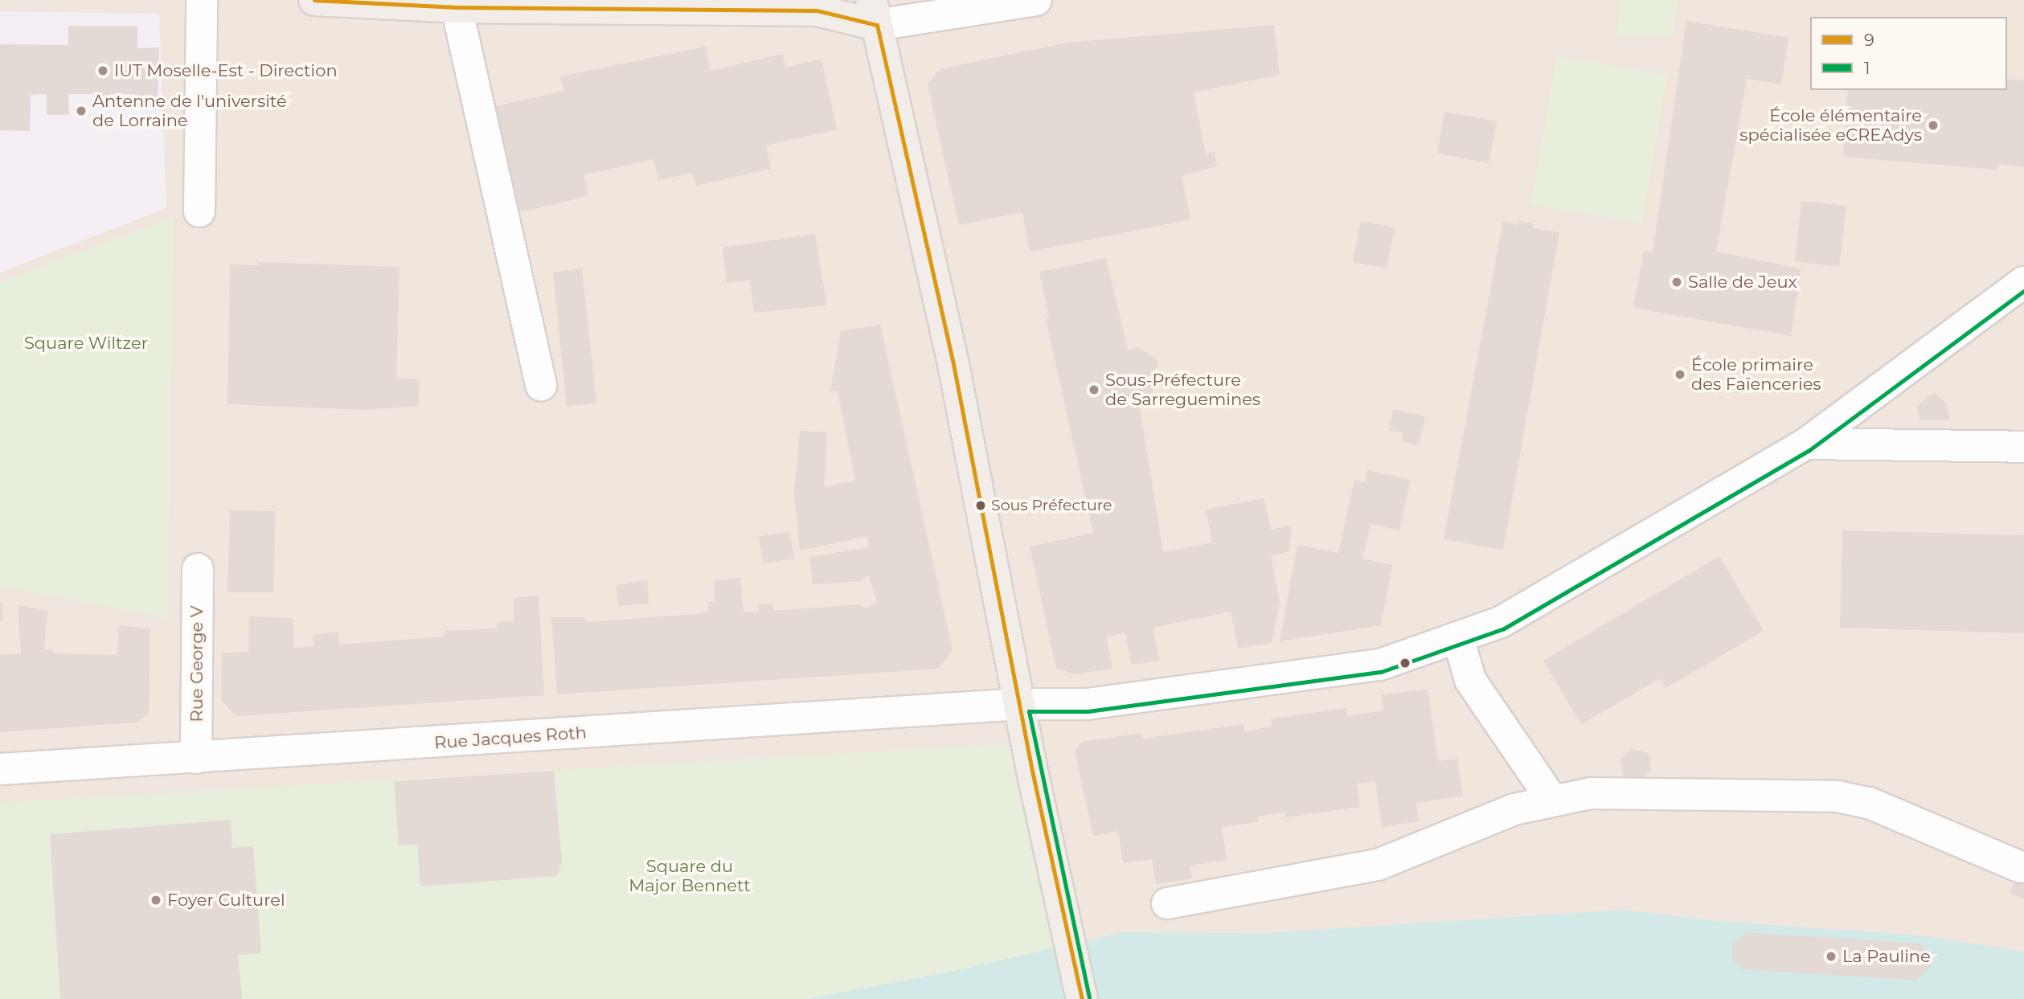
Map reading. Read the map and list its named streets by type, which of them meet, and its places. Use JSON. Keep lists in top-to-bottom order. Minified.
{"streets":{"street":["Rue George V","Rue Jacques Roth"]},"crossings":[["Rue George V","Rue Jacques Roth"]],"parks":["Square Wiltzer","Square du Major Bennett"],"places":["IUT Moselle-Est - Direction","Antenne de l'université de Lorraine","École élémentaire spécialisée eCREAdys","Salle de Jeux","École primaire des Faïenceries","Sous-Préfecture de Sarreguemines","Sous Préfecture","Foyer Culturel","La Pauline"],"lines":["transit line 9","transit line 1"],"legend":["9","1"]}
